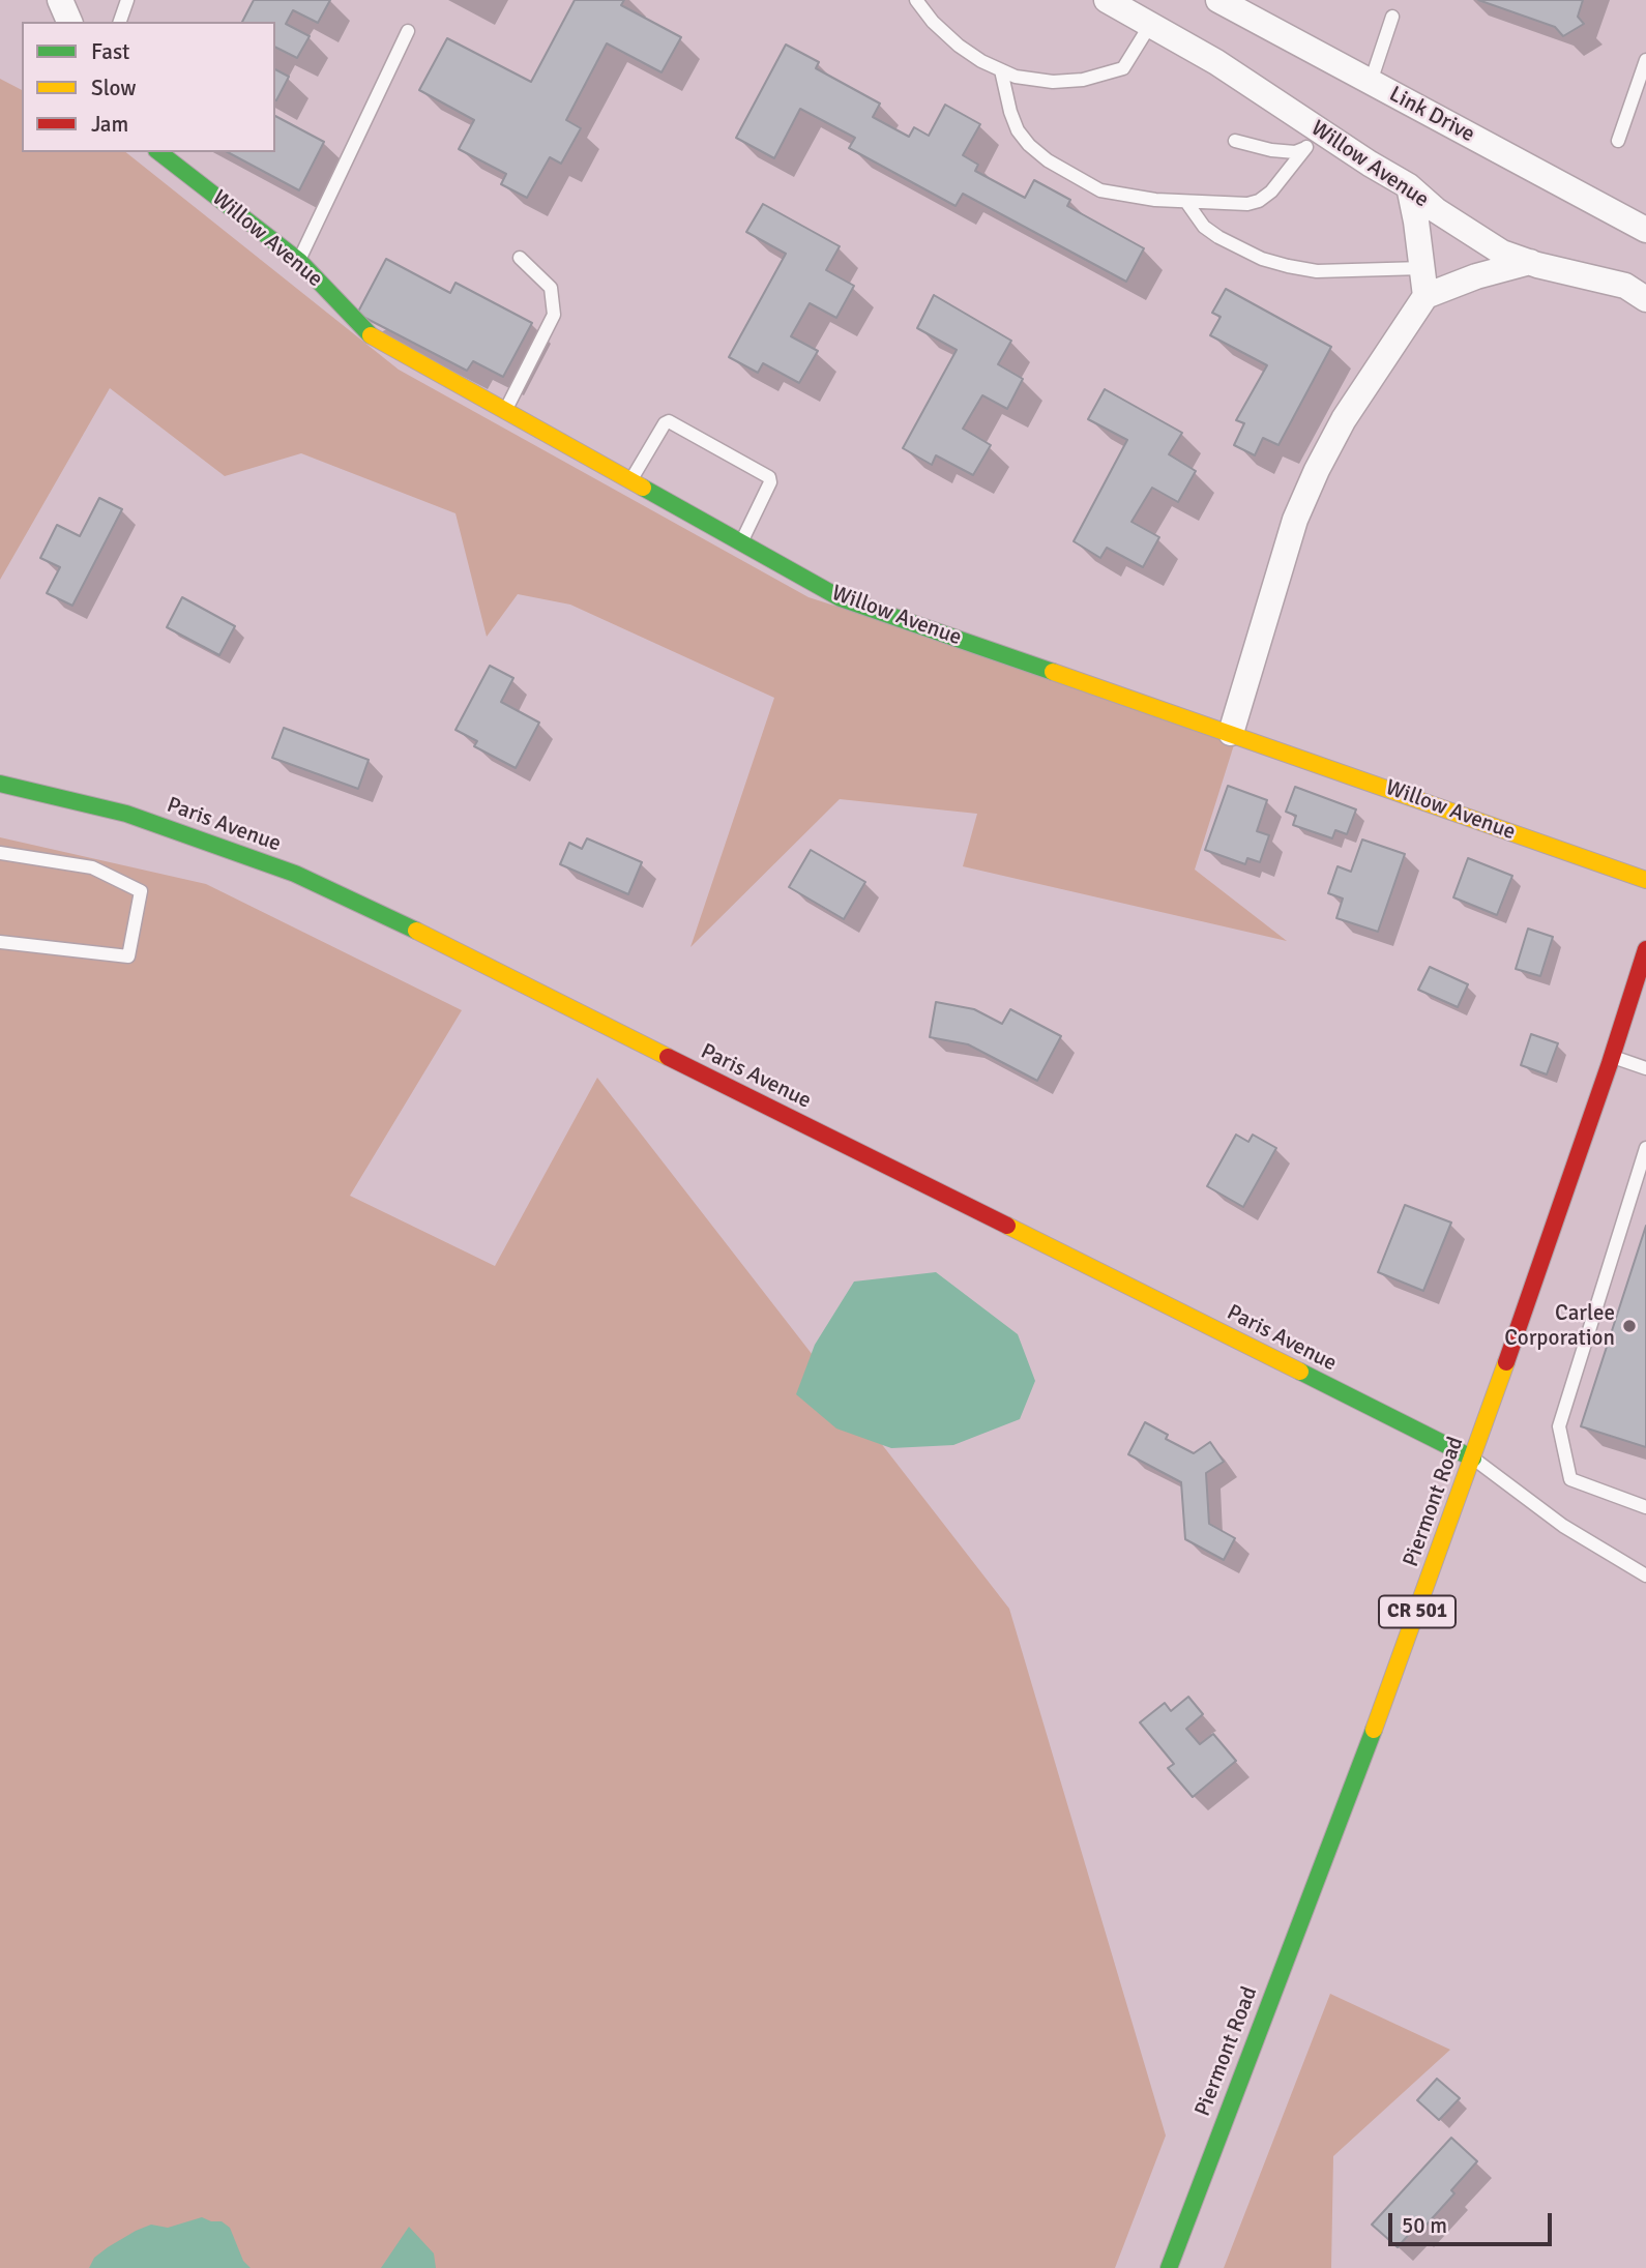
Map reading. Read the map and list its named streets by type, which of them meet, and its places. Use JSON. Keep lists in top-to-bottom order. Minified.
{"streets":{"street":["Link Drive","Willow Avenue","Paris Avenue","Piermont Road","CR 501"]},"crossings":[["Paris Avenue","Piermont Road"]],"places":["Carlee Corporation"],"legend":["Fast","Slow","Jam"],"scale_bar":"50 m"}
